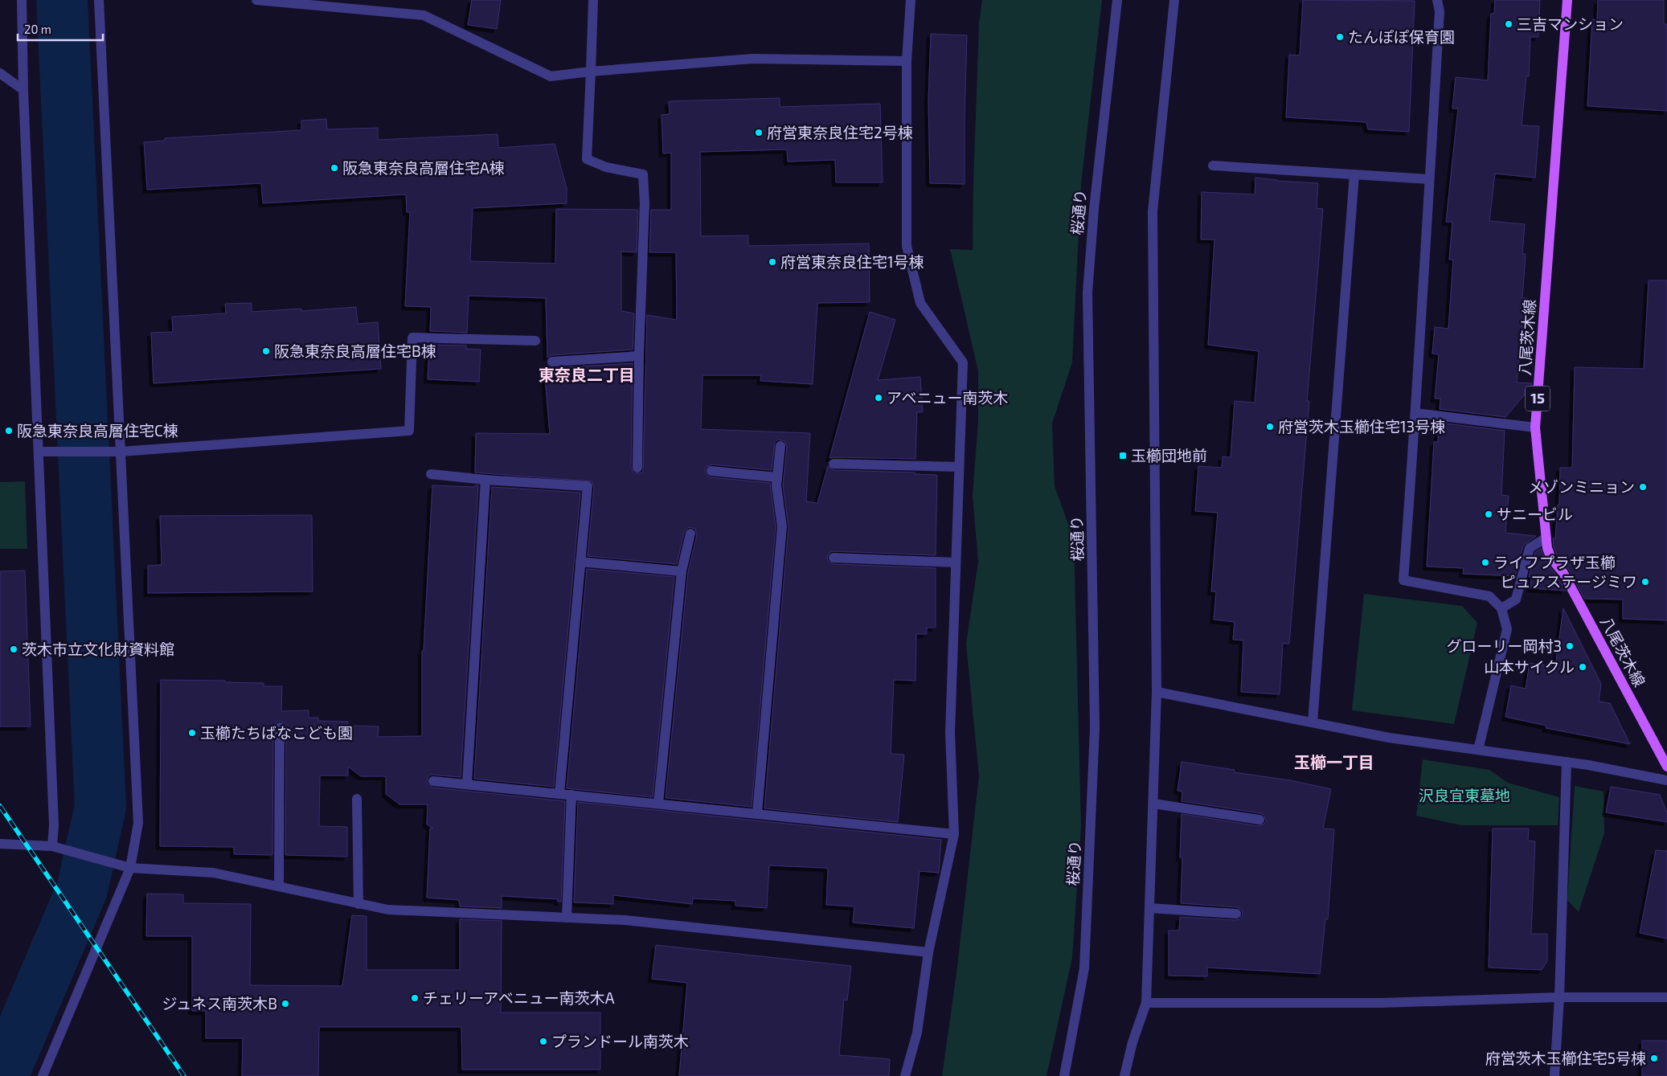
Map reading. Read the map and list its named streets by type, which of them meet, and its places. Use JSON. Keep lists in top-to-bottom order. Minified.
{"streets":{"main road":["八尾茨木線","15"],"street":["桜通り"]},"districts":["東奈良二丁目","玉櫛一丁目"],"parks":["沢良宜東墓地"],"places":{"other":["三吉マンション","たんぽぽ保育園","府営東奈良住宅2号棟","阪急東奈良高層住宅A棟","府営東奈良住宅1号棟","阪急東奈良高層住宅B棟","アベニュー南茨木","府営茨木玉櫛住宅13号棟","阪急東奈良高層住宅C棟","メゾンミニョン","サニービル","ライフプラザ玉櫛","ピュアステージミワ","グローリー岡村3","茨木市立文化財資料館","山本サイクル","玉櫛たちばなこども園","チェリーアベニュー南茨木A","ジュネス南茨木B","プランドール南茨木","府営茨木玉櫛住宅5号棟"],"transit":["玉櫛団地前"]},"scale_bar":"20 m"}
